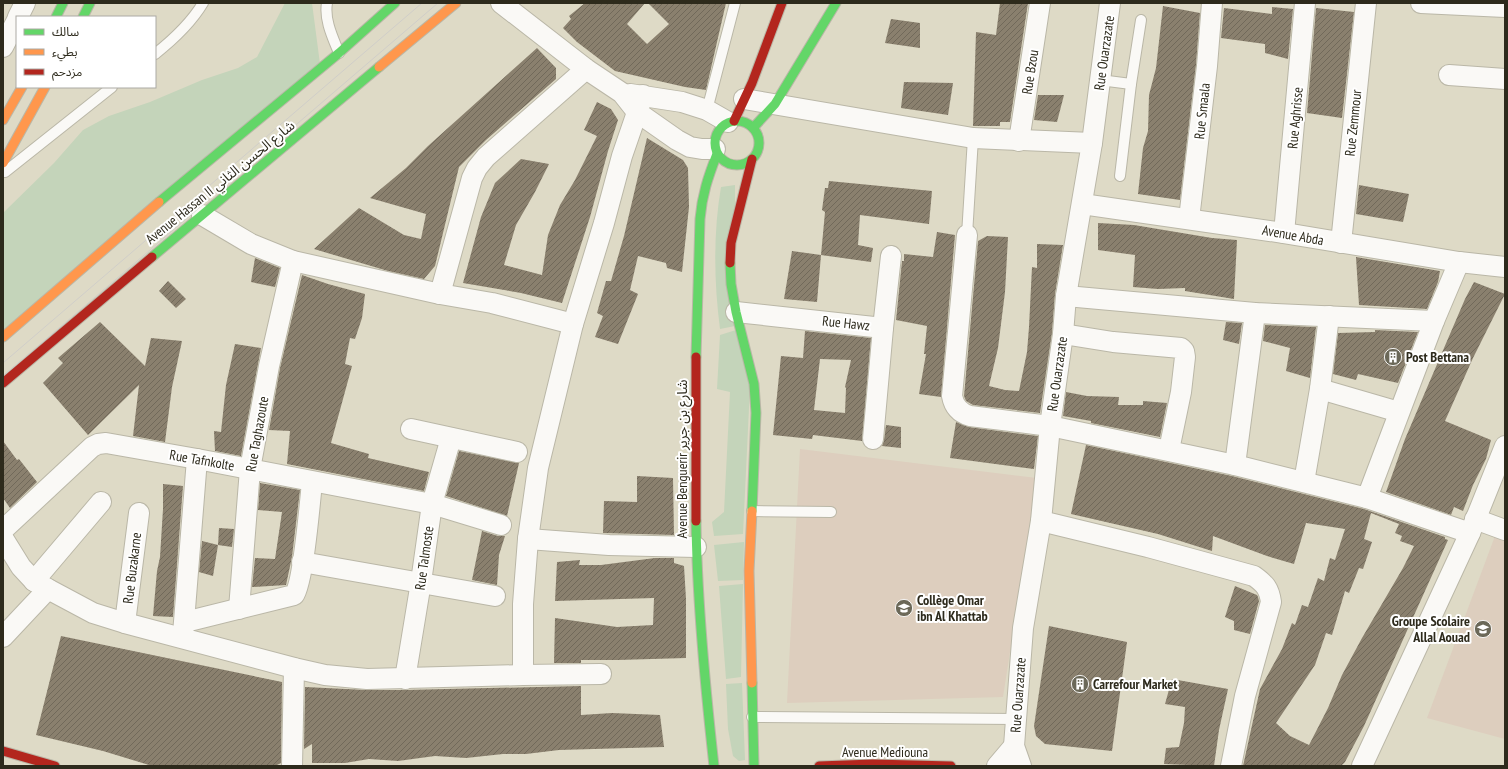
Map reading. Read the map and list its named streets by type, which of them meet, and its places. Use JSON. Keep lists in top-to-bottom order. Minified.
{"streets":{"main road":["Avenue Hassan II شارع الحسن الثاني","Avenue Benguerir شارع بن جرير","Avenue Mediouna"],"street":["Rue Ouarzazate","Rue Bzou","Rue Smaala","Rue Aghrisse","Rue Zemmour","Avenue Abda","Rue Hawz","Rue Taghazoute","Rue Tafnkolte","Rue Talmoste","Rue Buzakarne"]},"crossings":[["Rue Ouarzazate","Avenue Abda"],["Rue Smaala","Avenue Abda"],["Rue Aghrisse","Avenue Abda"],["Rue Zemmour","Avenue Abda"],["Rue Taghazoute","Rue Tafnkolte"],["Rue Tafnkolte","Rue Talmoste"]],"places":{"building":["Post Bettana","Carrefour Market"],"school or university":["Collège Omar ibn Al Khattab","Groupe Scolaire Allal Aouad"]},"legend":["سالك","بطيء","مزدحم"]}
